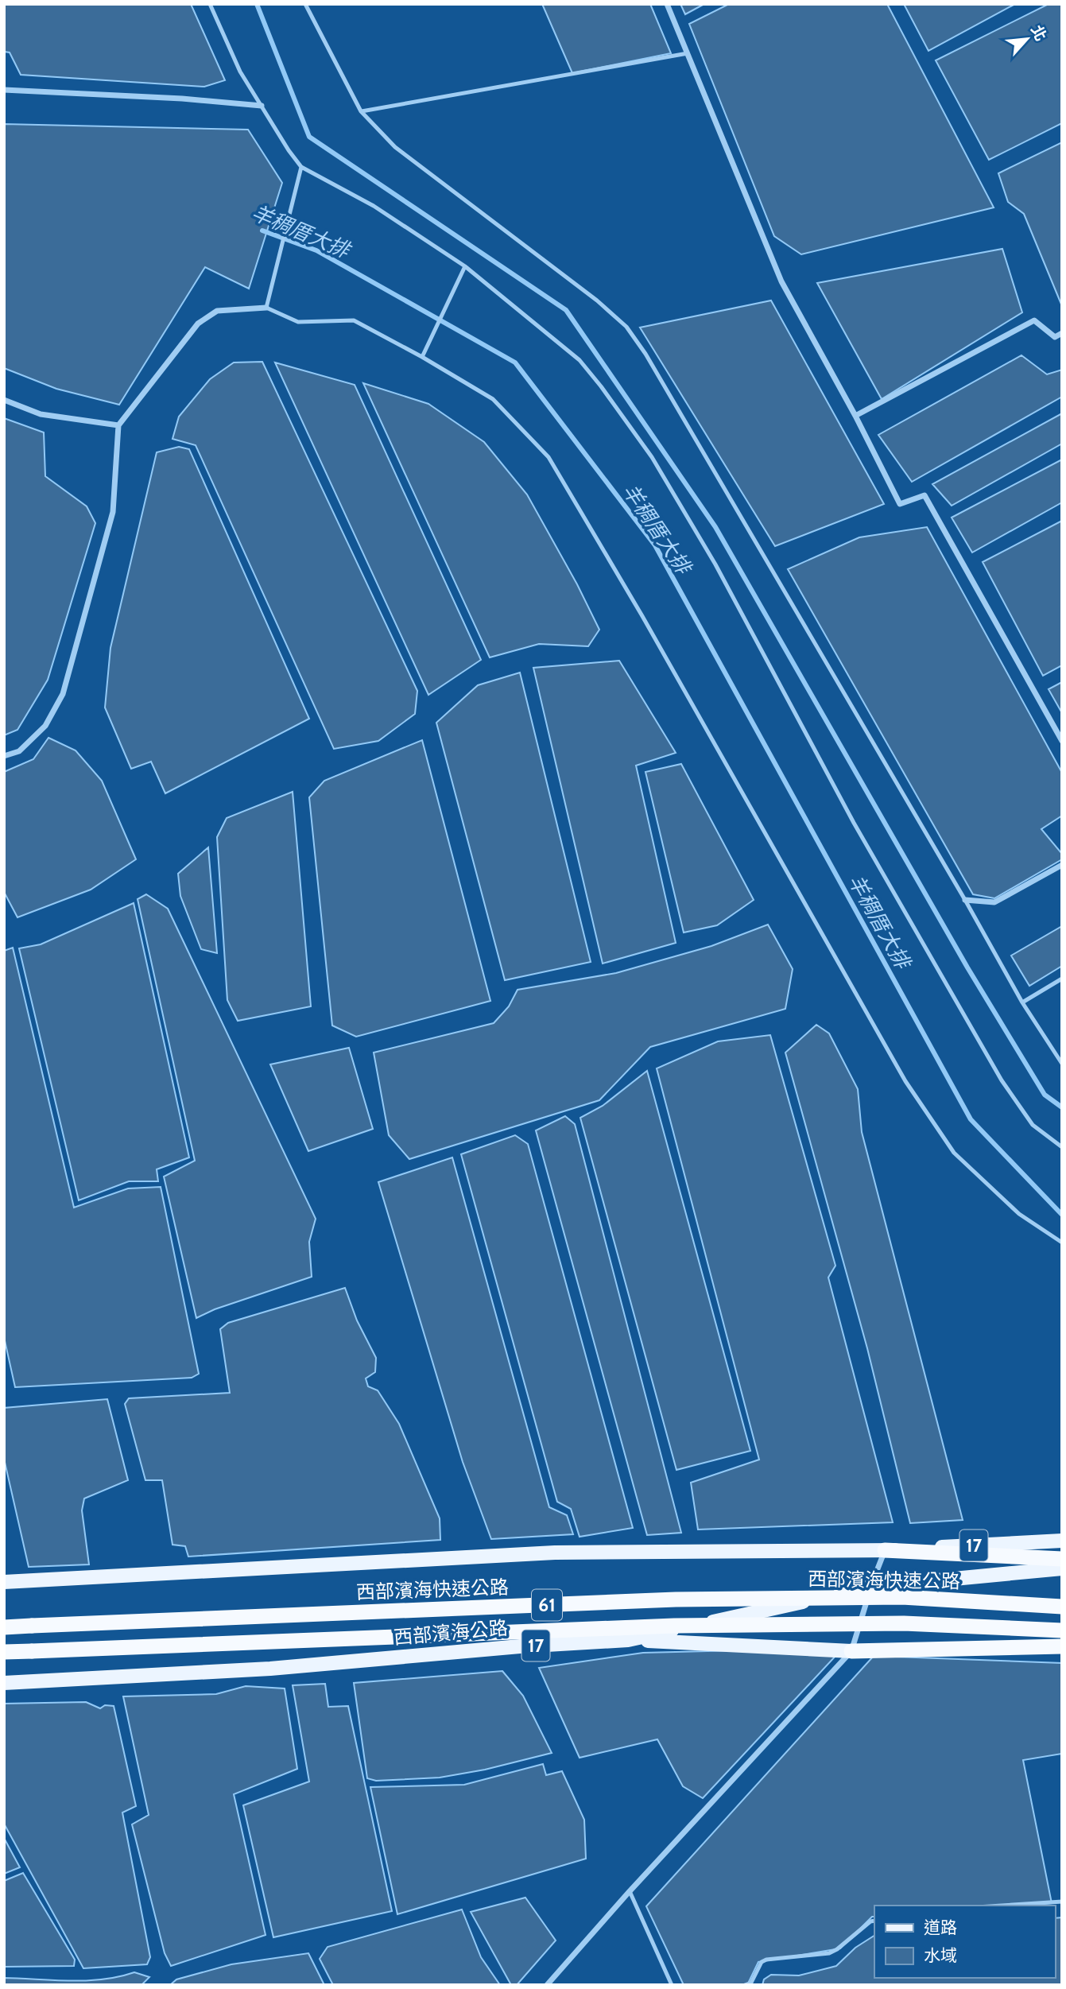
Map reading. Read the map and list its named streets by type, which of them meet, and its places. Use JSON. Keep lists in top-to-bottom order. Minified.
{"streets":{"highway":["西部濱海快速公路","61"],"main road":["17","西部濱海公路"]},"water":["羊稠厝大排"],"legend":["道路","水域"],"north":"top right"}
